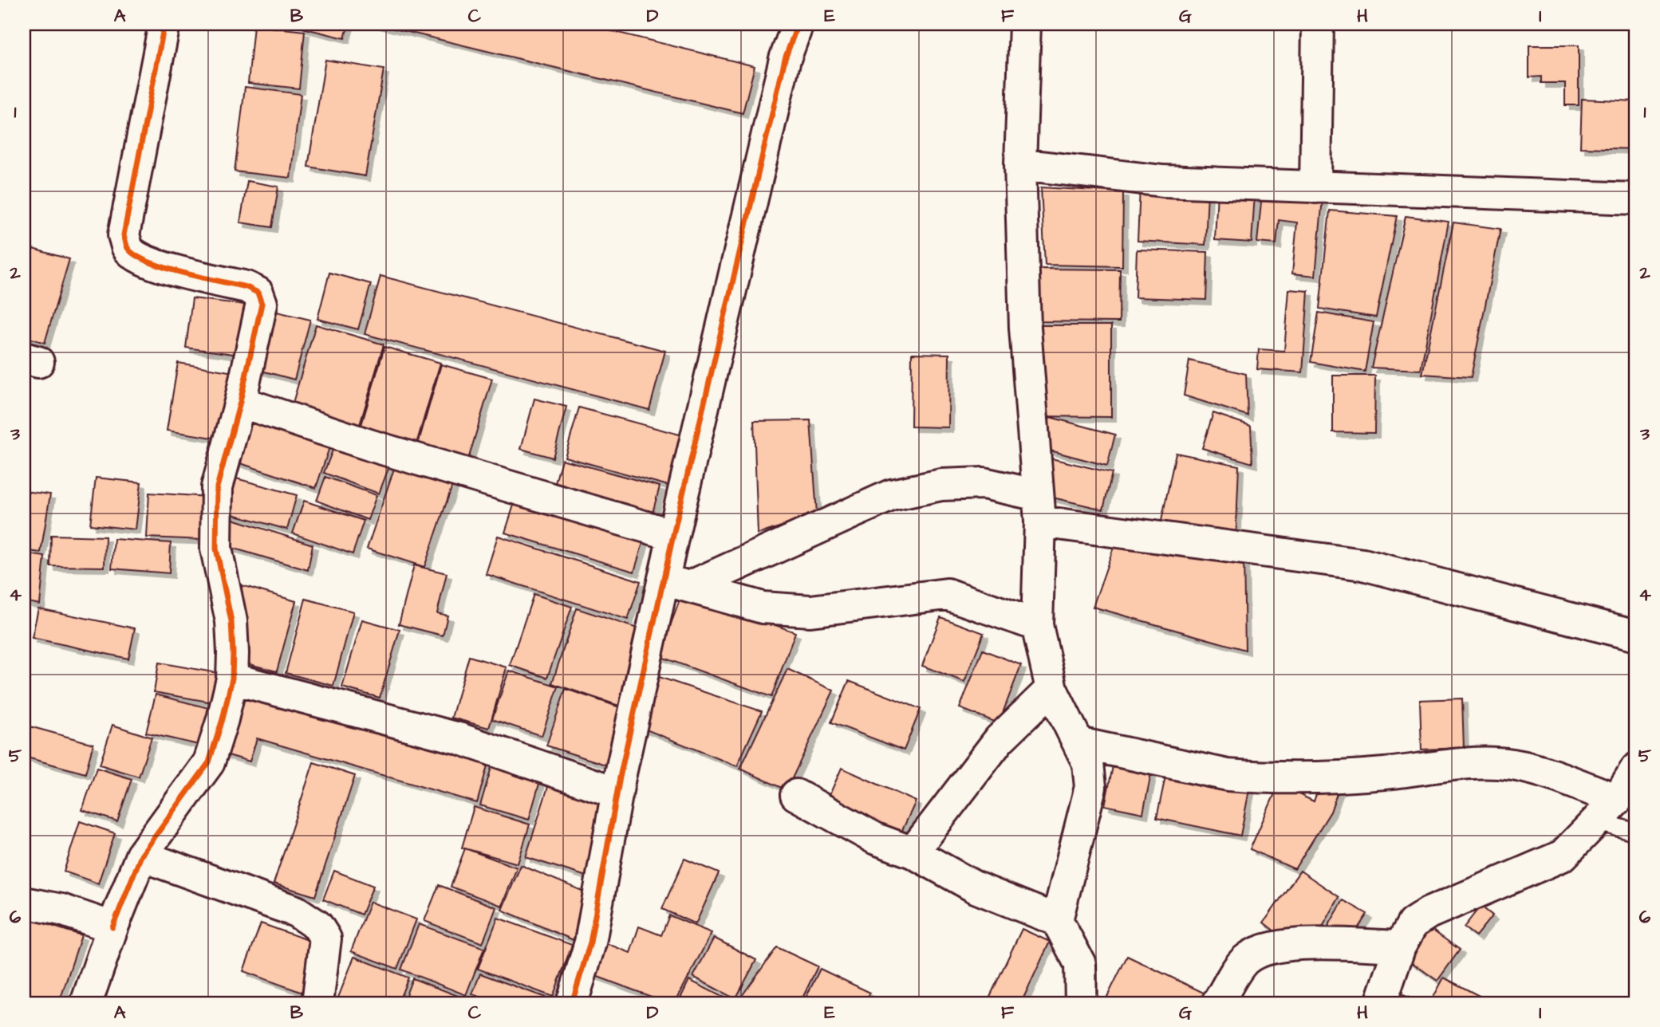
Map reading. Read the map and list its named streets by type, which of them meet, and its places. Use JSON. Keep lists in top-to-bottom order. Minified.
{"grid":{"columns":["A","B","C","D","E","F","G","H","I"],"rows":["1","2","3","4","5","6"]}}
